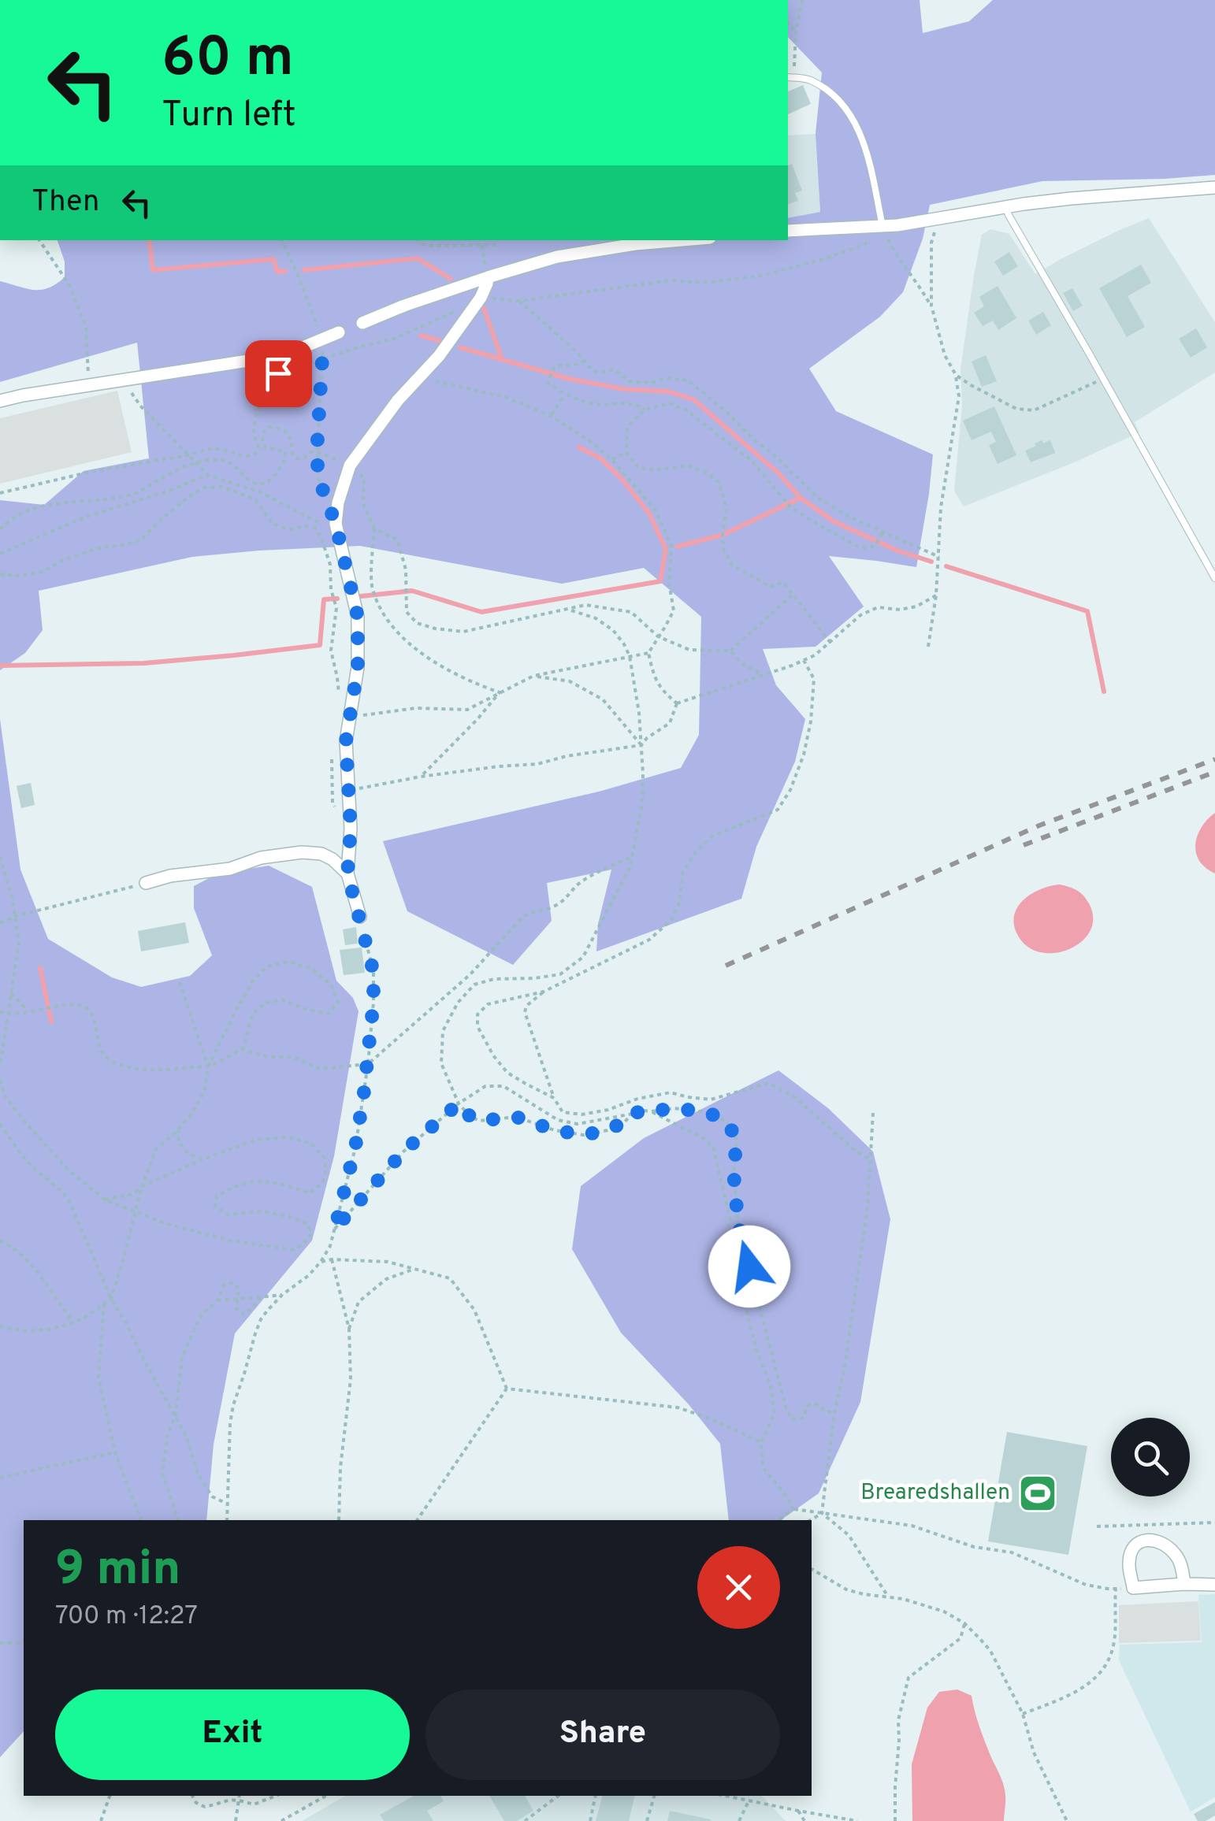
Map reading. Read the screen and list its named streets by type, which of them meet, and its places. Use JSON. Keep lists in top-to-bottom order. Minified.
{"places":{"sports":["Brearedshallen"]},"page":{"turn":["60 m","Turn left"],"then":"Then","heading":["9 min","700 m · 12:27"],"buttons":["Exit","Share"]}}
